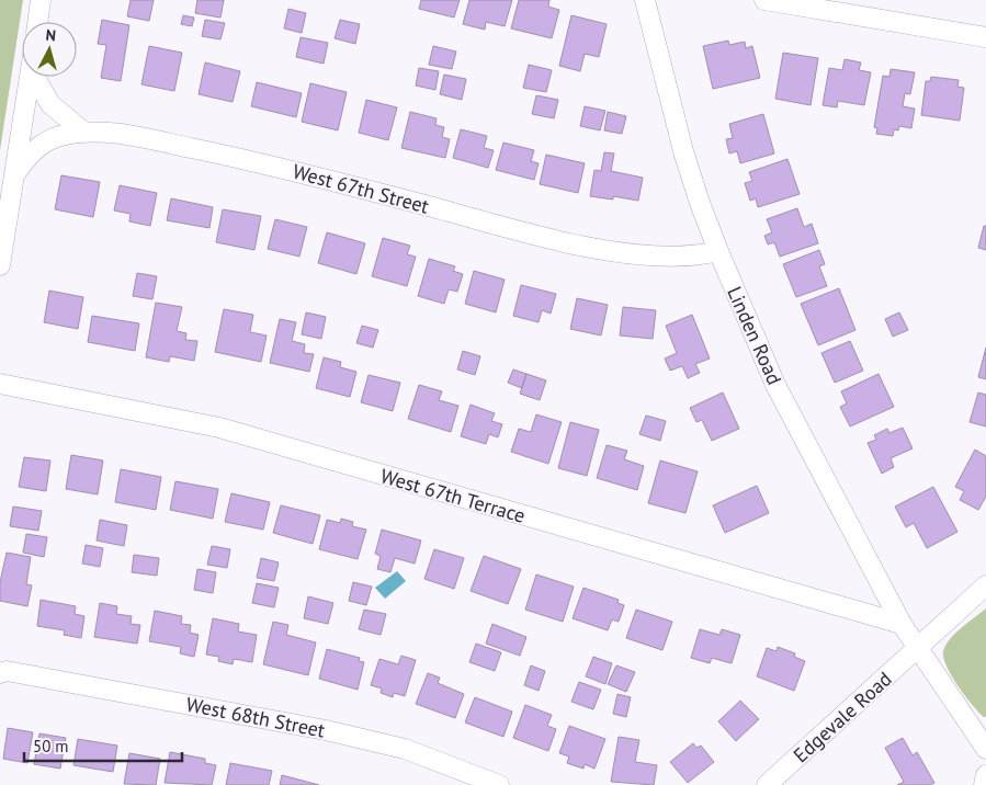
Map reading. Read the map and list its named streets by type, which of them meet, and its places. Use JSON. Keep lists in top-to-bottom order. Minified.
{"streets":{"street":["West 67th Street","Linden Road","West 67th Terrace","West 68th Street","Edgevale Road"]},"crossings":[["West 67th Street","Linden Road"],["Linden Road","West 67th Terrace"],["Linden Road","Edgevale Road"]],"scale_bar":"50 m","north":"top"}
